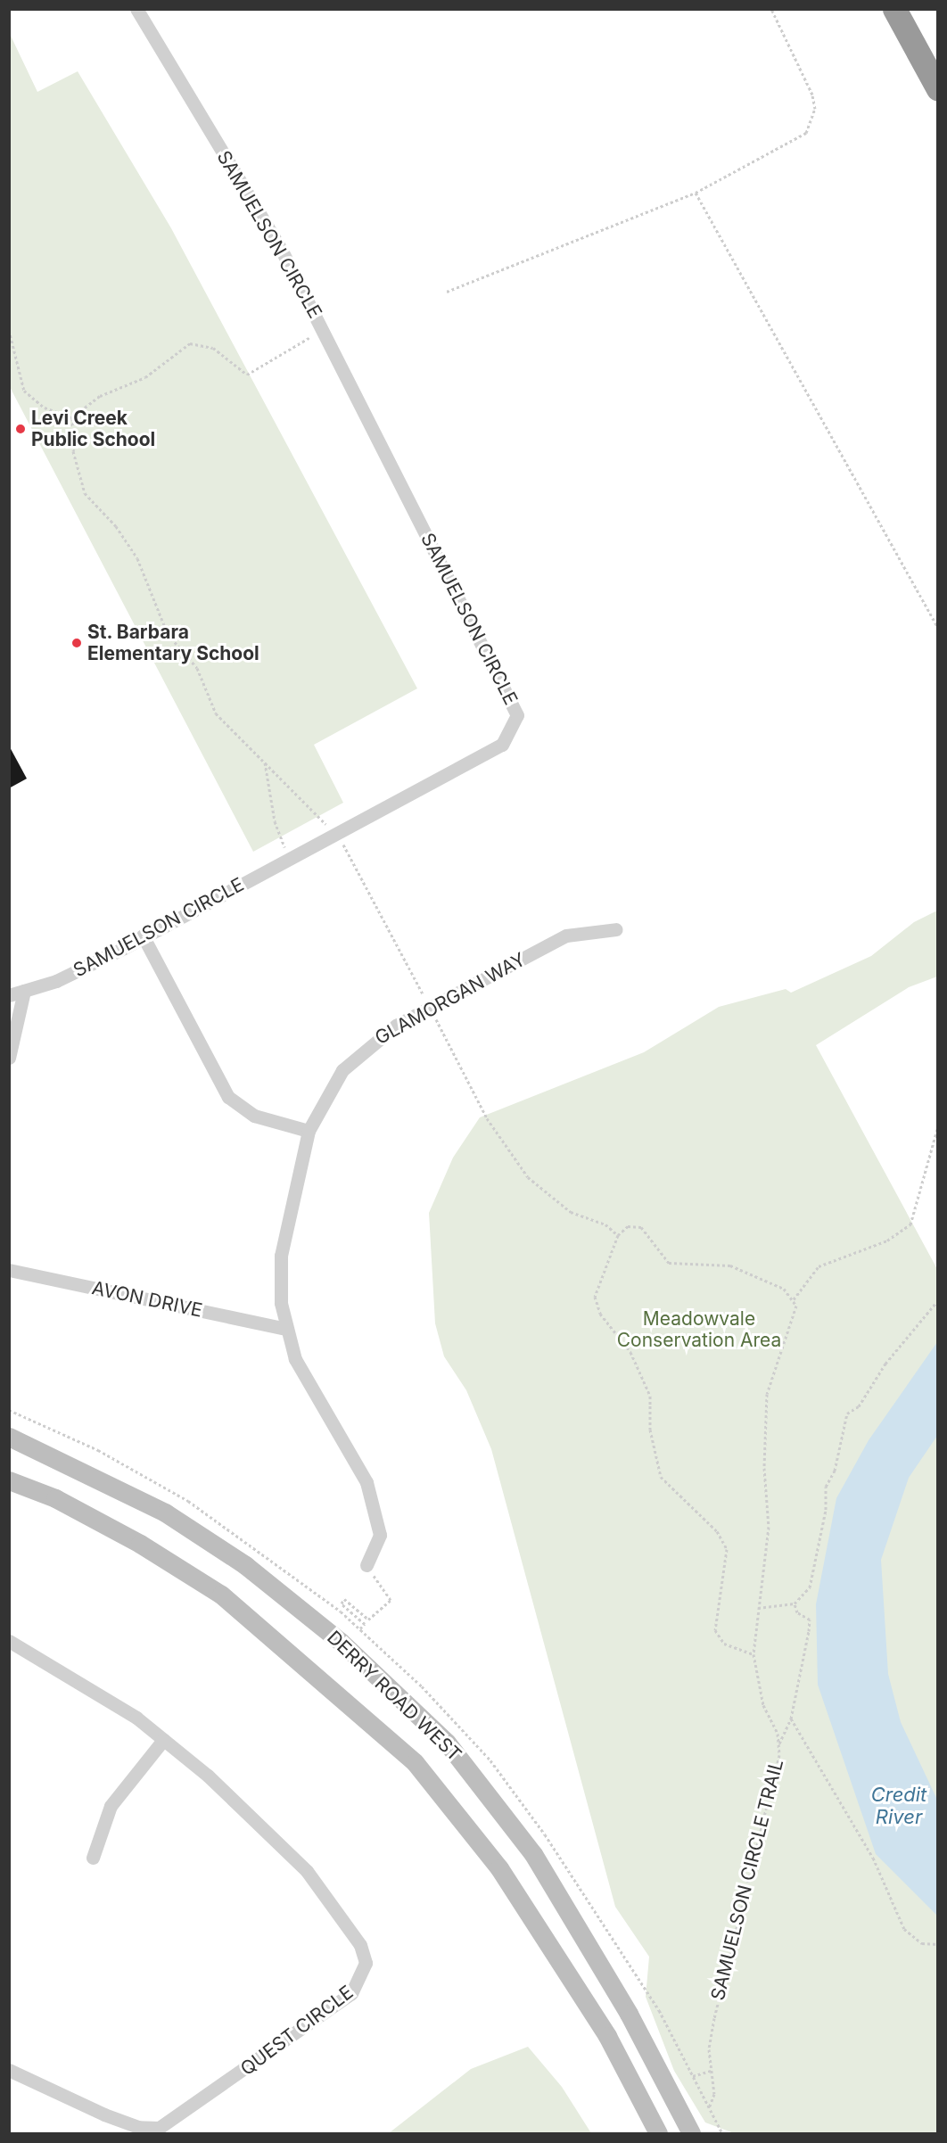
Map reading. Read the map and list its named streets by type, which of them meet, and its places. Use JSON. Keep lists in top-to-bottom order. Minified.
{"streets":{"main road":["DERRY ROAD WEST"],"street":["SAMUELSON CIRCLE","GLAMORGAN WAY","AVON DRIVE","QUEST CIRCLE"],"path":["SAMUELSON CIRCLE TRAIL"]},"crossings":[["GLAMORGAN WAY","AVON DRIVE"]],"water":["Credit River"],"parks":["Meadowvale Conservation Area"],"places":["Levi Creek Public School","St. Barbara Elementary School"]}
